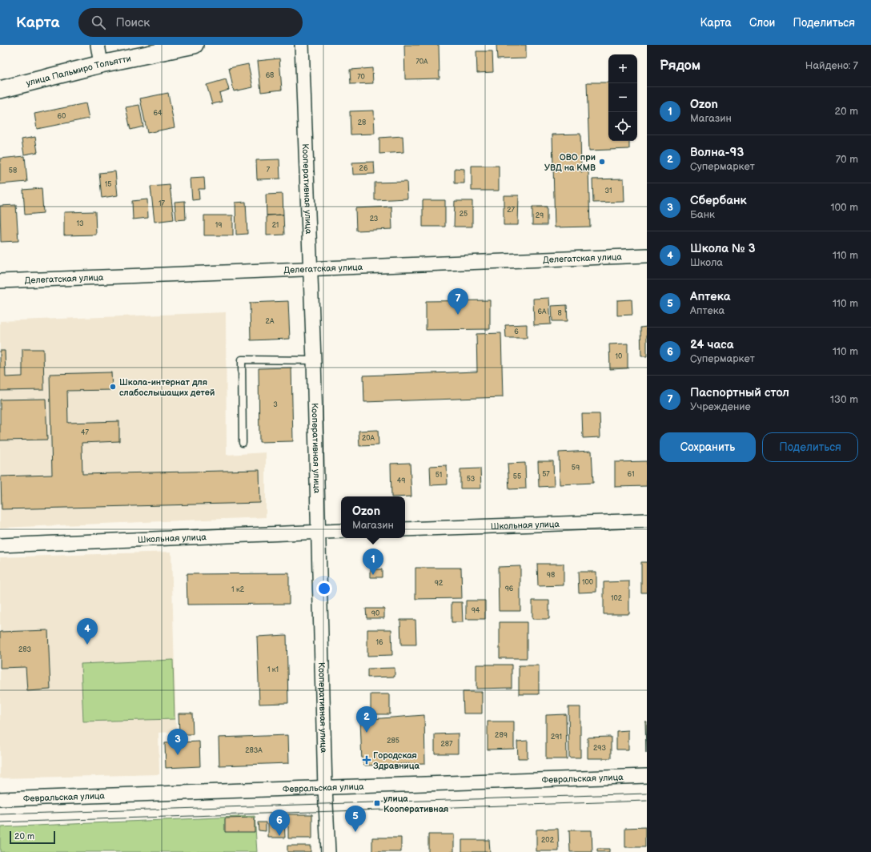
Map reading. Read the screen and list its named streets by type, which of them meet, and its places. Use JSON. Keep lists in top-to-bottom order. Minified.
{"streets":{"street":["улица Пальмиро Тольятти","Кооперативная улица","Делегатская улица","Школьная улица","Февральская улица"]},"crossings":[["Кооперативная улица","Делегатская улица"],["Кооперативная улица","Школьная улица"],["Кооперативная улица","Февральская улица"]],"places":{"other":["ОВО при УВД на КМВ","Школа-интернат для слабослышащих детей"],"health":["Городская Здравница"],"transit":["улица Кооперативная"]},"house_numbers":["70А","68","70","64","60","28","26","7","58","15","31","17","27","25","29","23","13","19","21","6А","8","2А","6","10","3","47","20А","59","57","61","51","55","53","49","98","100","92","96","1 к2","102","94","90","16","283","1 к1","289","291","285","287","293","283А","202"],"scale_bar":"20 m","page":{"header":"Карта","search":"Поиск","nav":["Карта","Слои","Поделиться"],"heading":["Рядом","Найдено: 7"],"map_buttons":["+","−"],"list":[{"mark":"1","name":"Ozon","note":"Магазин","value":"20 m"},{"mark":"2","name":"Волна-93","note":"Супермаркет","value":"70 m"},{"mark":"3","name":"Сбербанк","note":"Банк","value":"100 m"},{"mark":"4","name":"Школа № 3","note":"Школа","value":"110 m"},{"mark":"5","name":"Аптека","note":"Аптека","value":"110 m"},{"mark":"6","name":"24 часа","note":"Супермаркет","value":"110 m"},{"mark":"7","name":"Паспортный стол","note":"Учреждение","value":"130 m"}],"pins":["7","1","4","2","3","5","6"],"buttons":["Сохранить","Поделиться"],"popup":["Ozon","Магазин"],"scale":"20 m"}}
